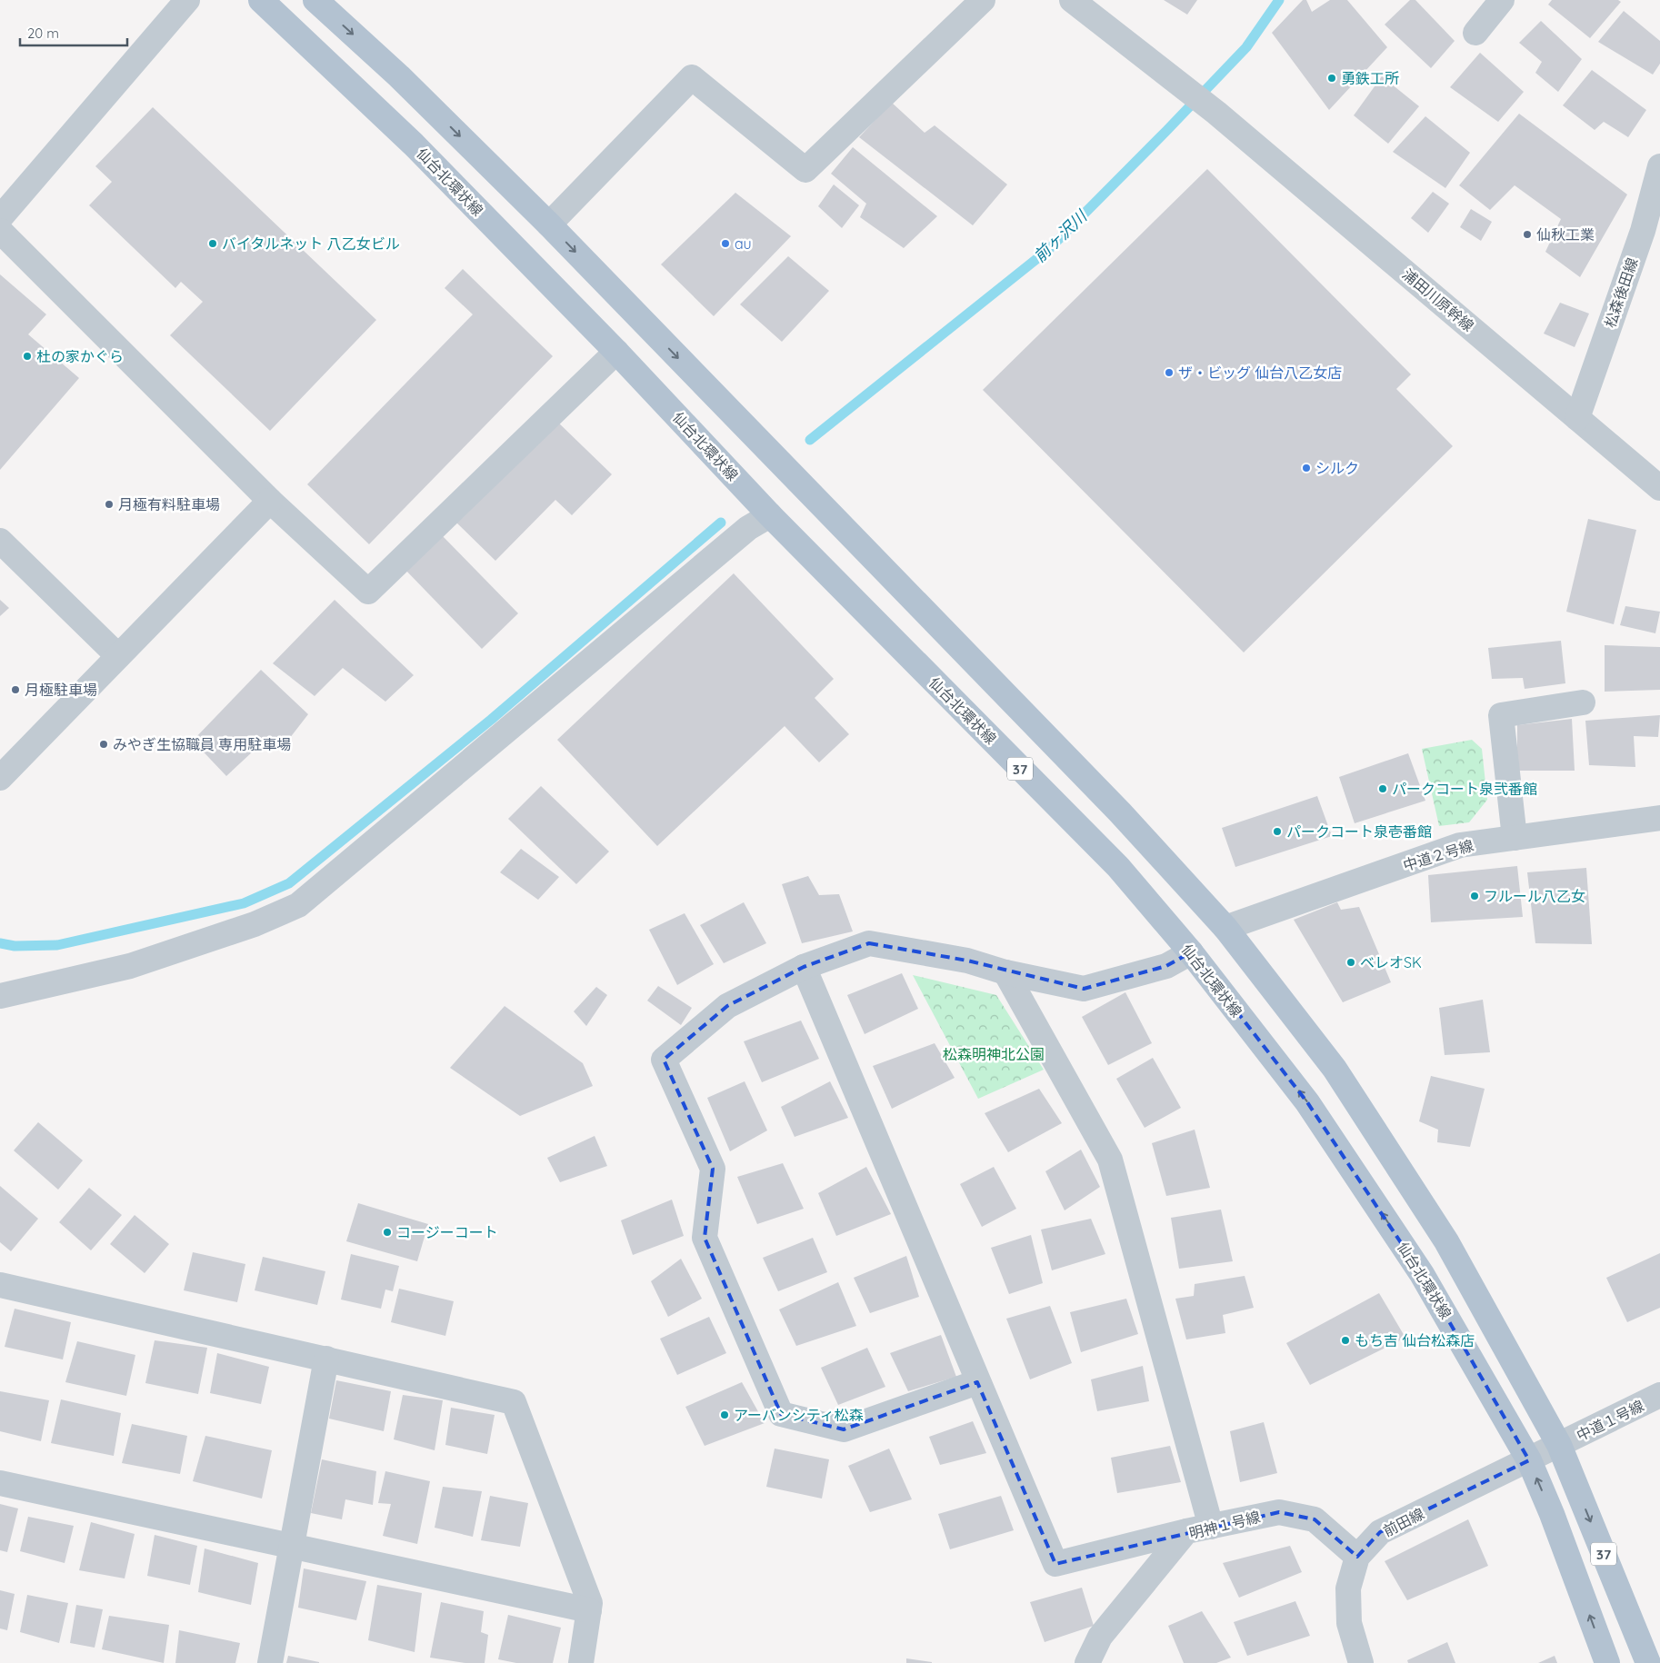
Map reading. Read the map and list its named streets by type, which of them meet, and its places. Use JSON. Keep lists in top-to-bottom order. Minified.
{"streets":{"main road":["仙台北環状線","37"],"street":["松森後田線","浦田川原幹線","中道２号線","中道１号線","前田線","明神１号線"]},"crossings":[["仙台北環状線","中道１号線"],["仙台北環状線","前田線"],["松森後田線","浦田川原幹線"],["37","中道２号線"],["37","中道１号線"],["中道１号線","前田線"],["前田線","明神１号線"]],"water":["前ヶ沢川"],"parks":["松森明神北公園"],"places":["勇鉄工所","仙秋工業","バイタルネット 八乙女ビル","au","杜の家かぐら","ザ・ビッグ 仙台八乙女店","シルク","月極有料駐車場","月極駐車場","みやぎ生協職員 専用駐車場","パークコート泉弐番館","パークコート泉壱番館","フルール八乙女","ベレオSK","コージーコート","もち吉 仙台松森店","アーバンシティ松森"],"scale_bar":"20 m"}
